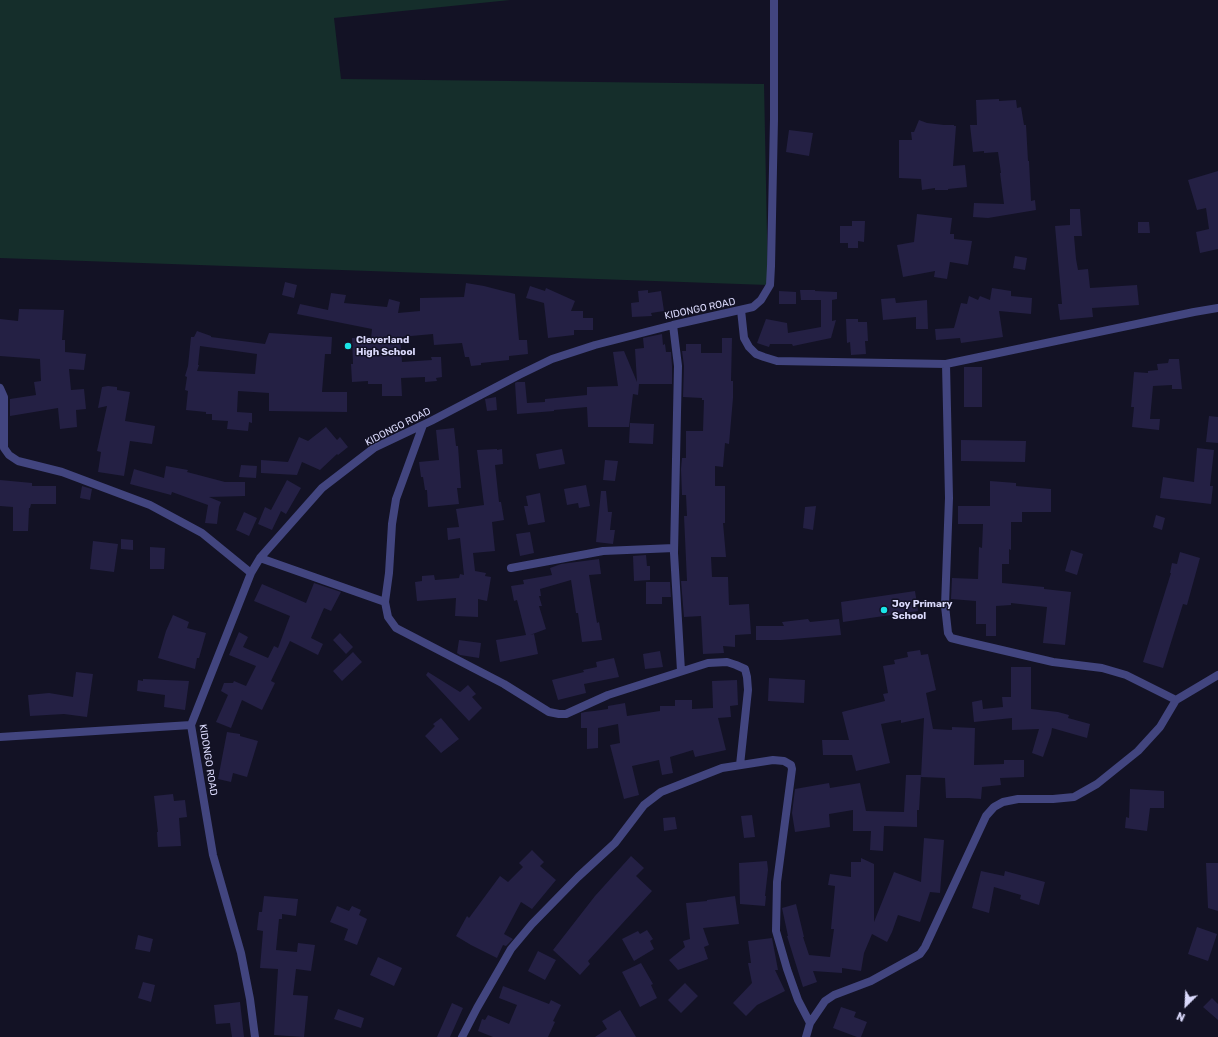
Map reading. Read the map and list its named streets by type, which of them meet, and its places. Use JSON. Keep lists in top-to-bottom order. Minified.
{"streets":{"street":["KIDONGO ROAD"]},"places":["Cleverland High School","Joy Primary School"],"north":"bottom left"}
